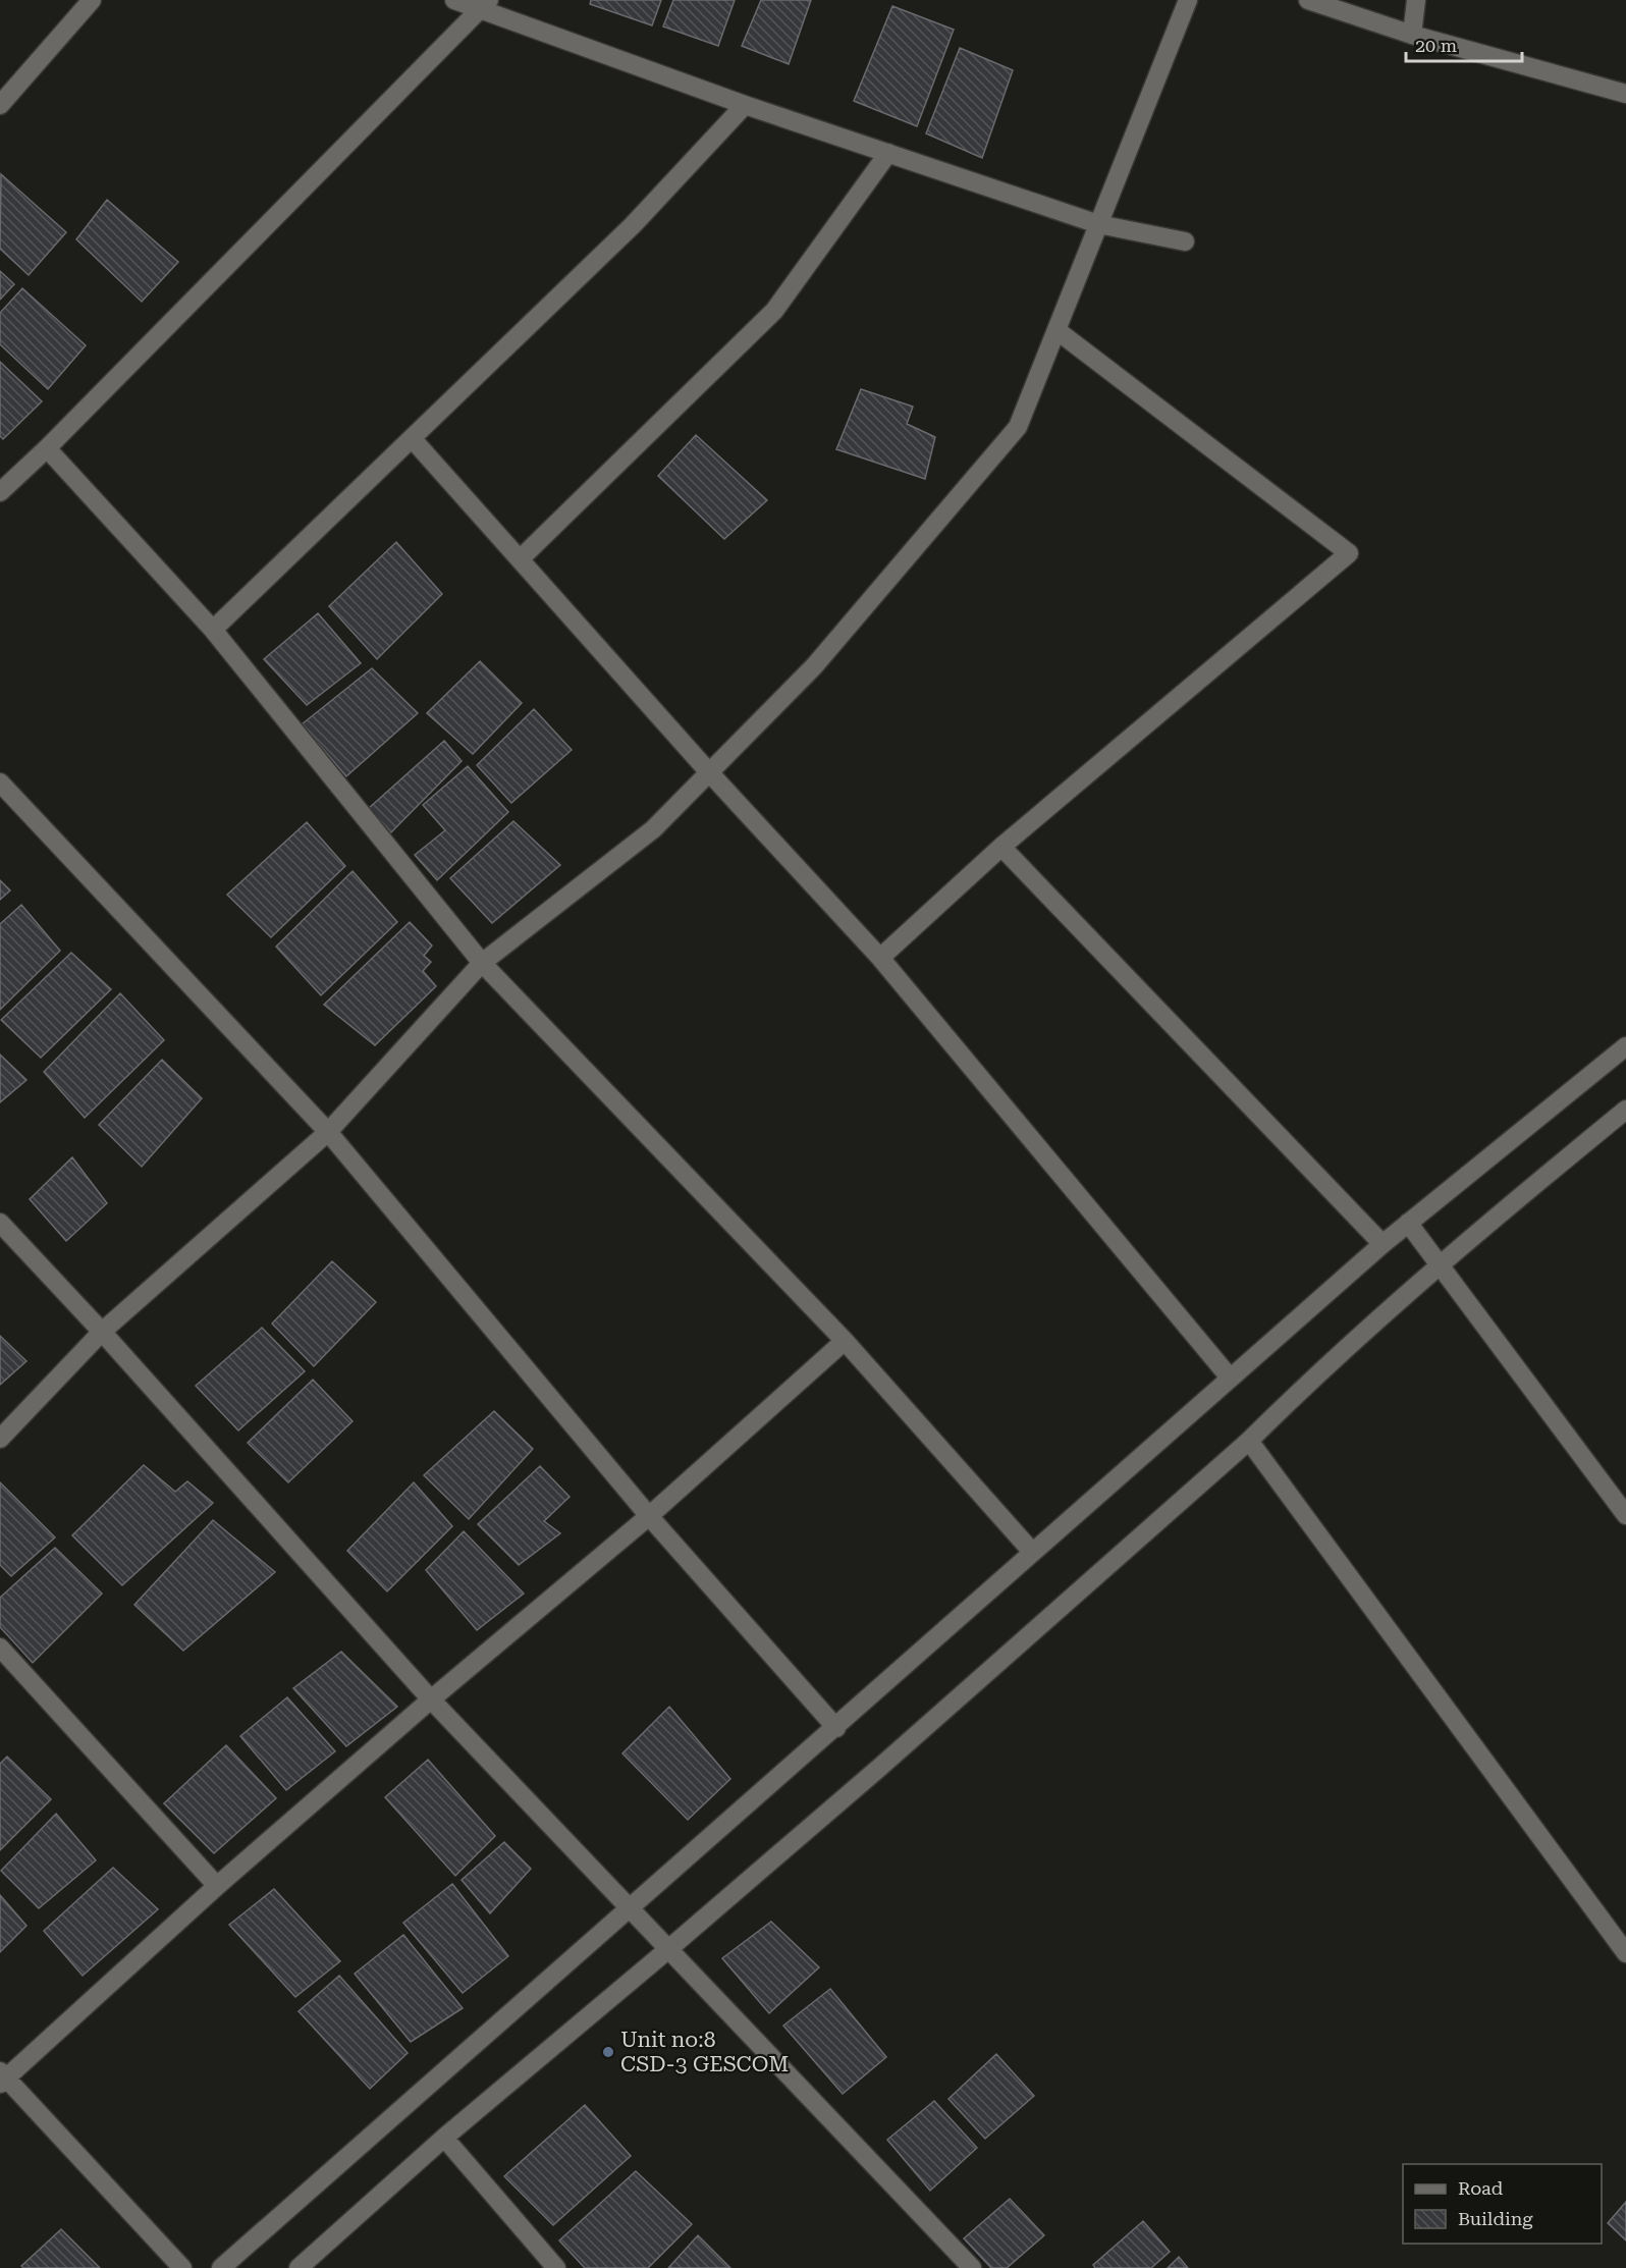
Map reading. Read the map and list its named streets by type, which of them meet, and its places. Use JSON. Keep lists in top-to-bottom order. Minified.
{"places":["Unit no:8 CSD-3 GESCOM"],"legend":["Road","Building"],"scale_bar":"20 m"}
